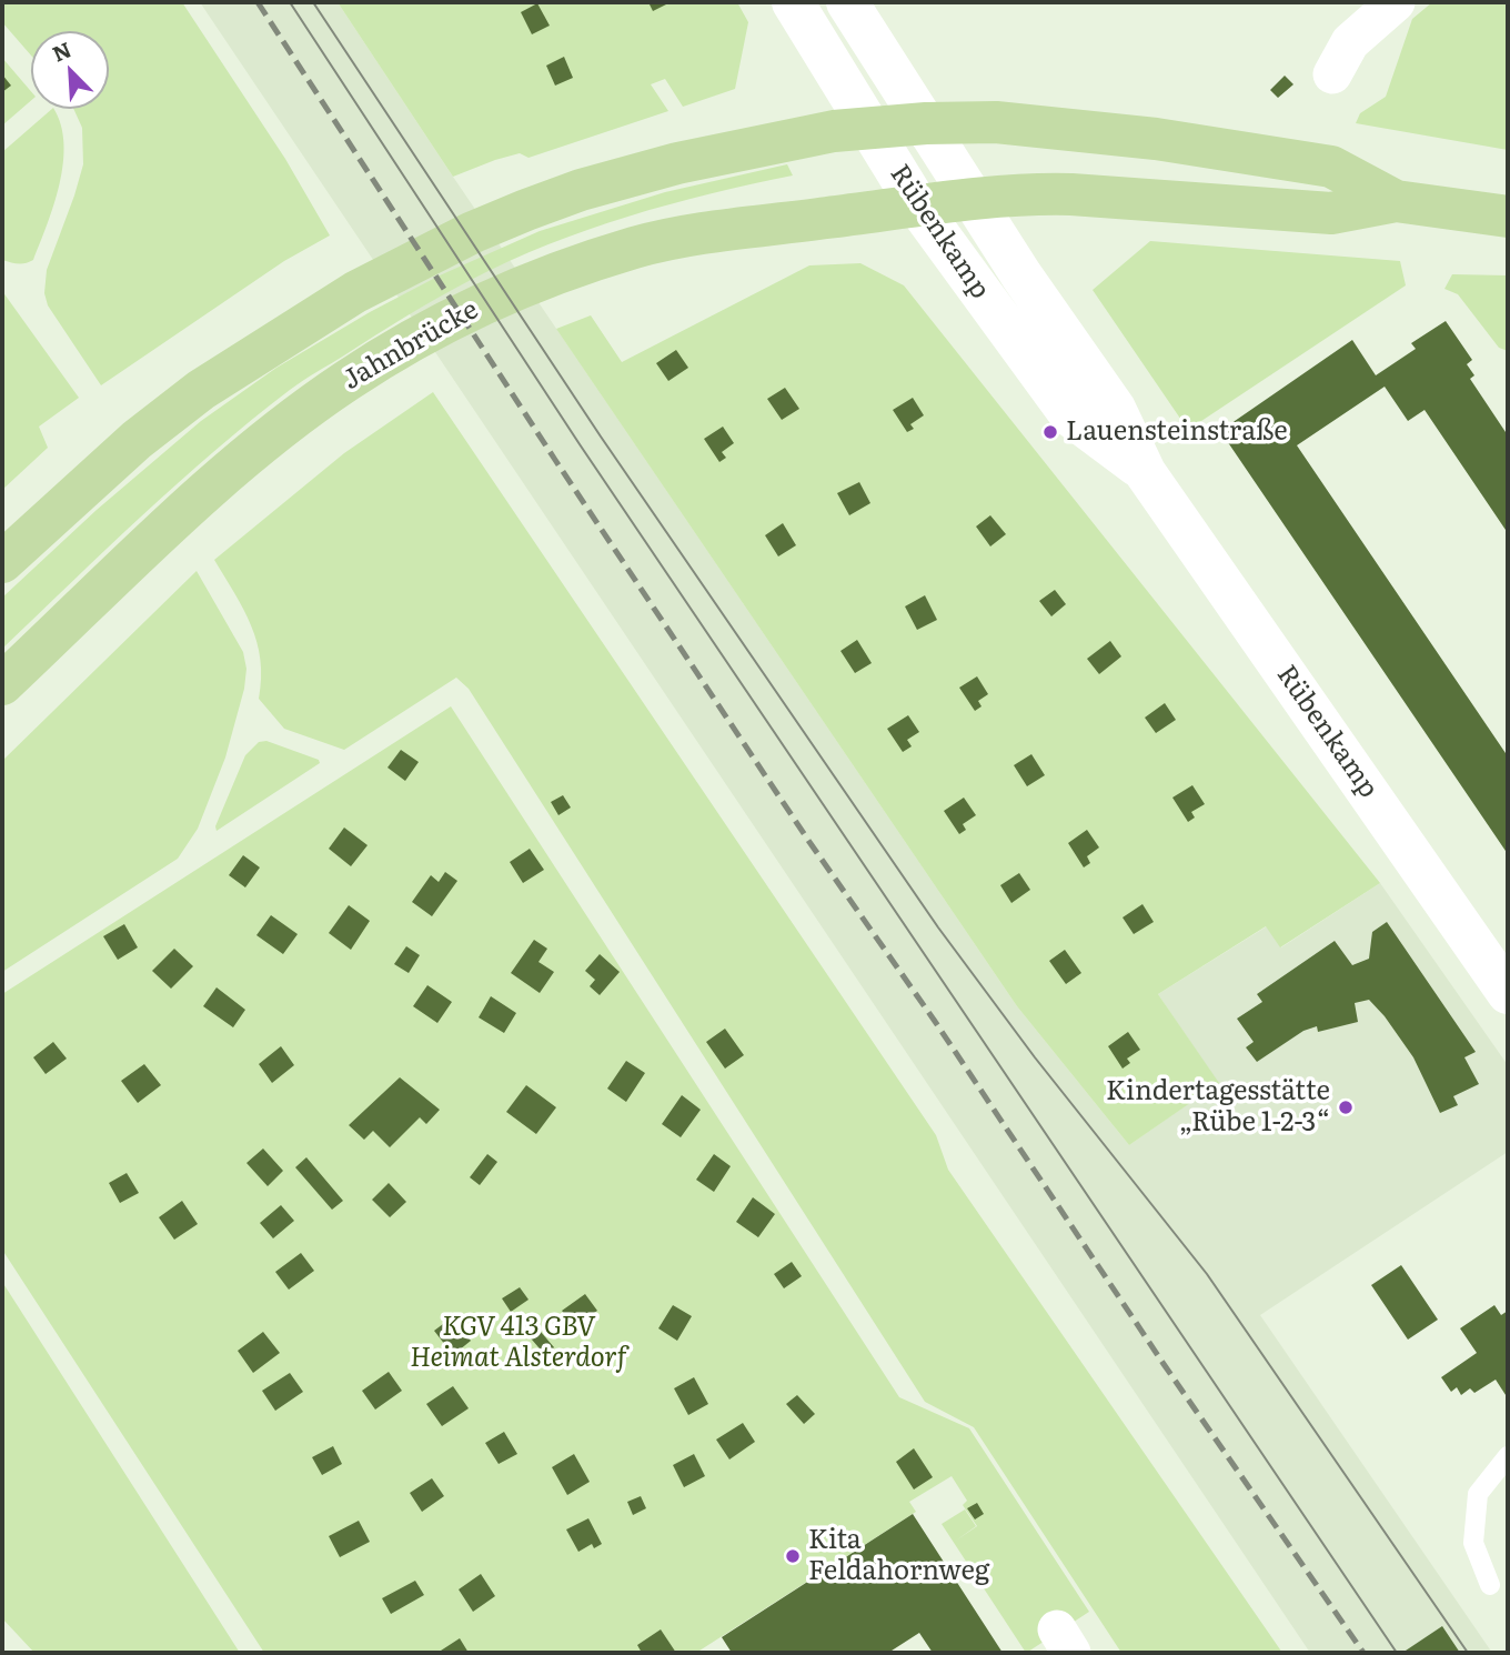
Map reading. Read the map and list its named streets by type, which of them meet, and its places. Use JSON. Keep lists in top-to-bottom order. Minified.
{"streets":{"main road":["Jahnbrücke"],"street":["Rübenkamp"]},"crossings":[["Rübenkamp","Jahnbrücke"]],"parks":["KGV 413 GBV Heimat Alsterdorf"],"places":["Lauensteinstraße","Kindertagesstätte „Rübe 1-2-3“","Kita Feldahornweg"],"north":"top left"}
